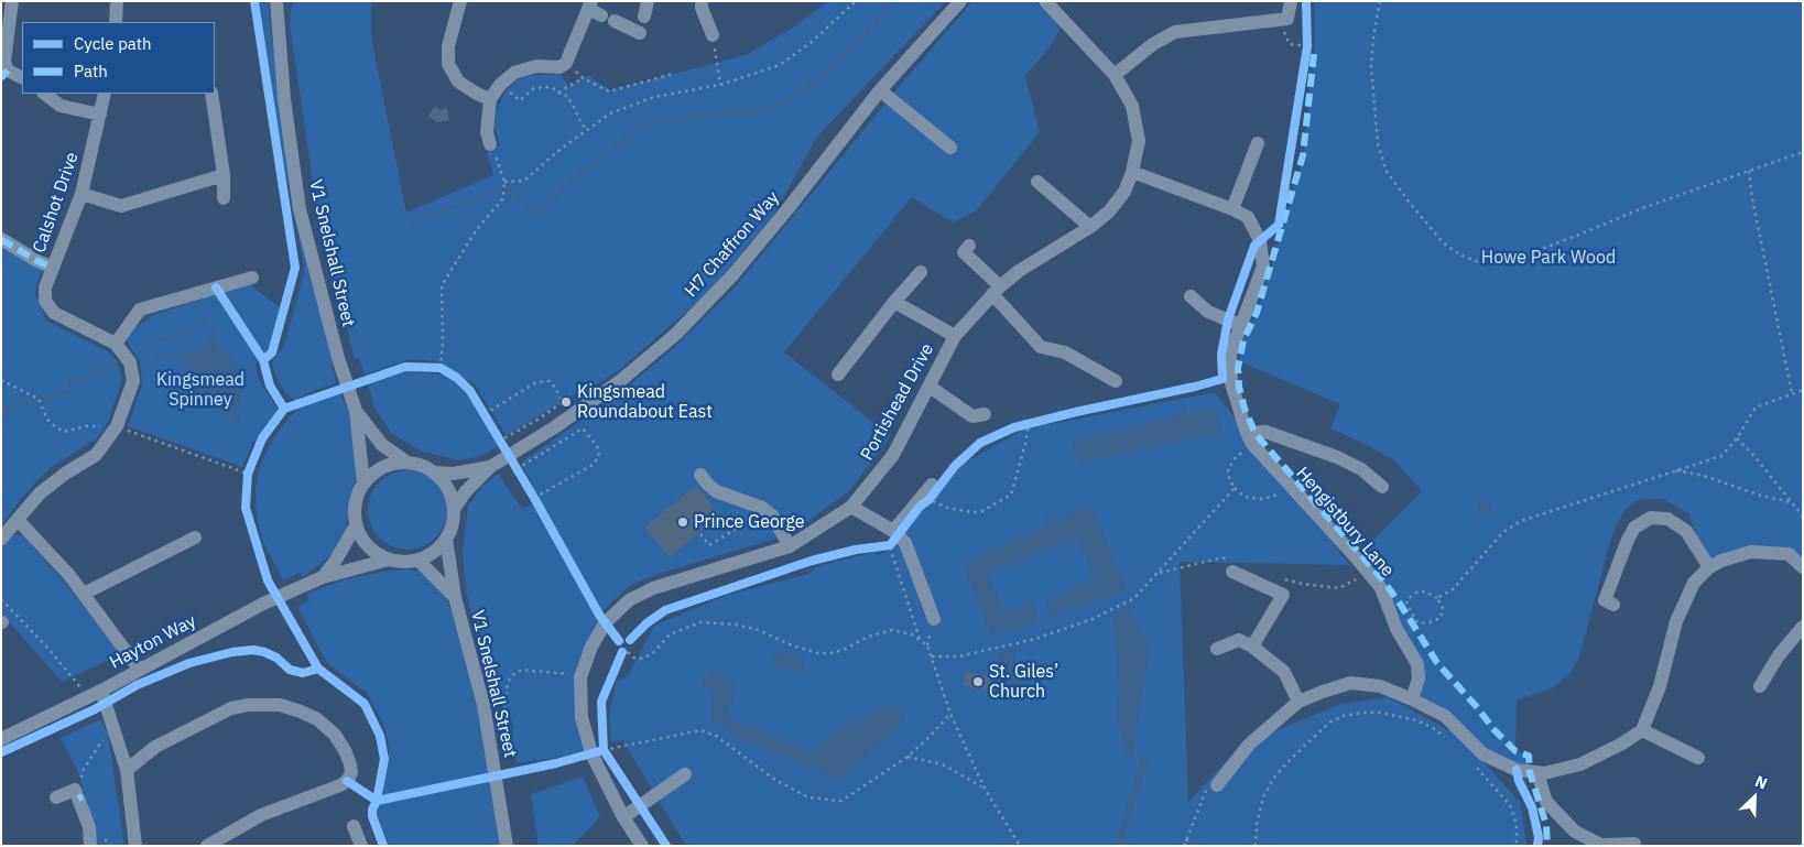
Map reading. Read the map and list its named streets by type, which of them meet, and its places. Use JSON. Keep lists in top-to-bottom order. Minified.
{"streets":{"street":["Calshot Drive","H7 Chaffron Way","V1 Snelshall Street","Portishead Drive","Hengistbury Lane","Hayton Way"]},"crossings":[["H7 Chaffron Way","V1 Snelshall Street"],["H7 Chaffron Way","Hayton Way"],["V1 Snelshall Street","Hayton Way"],["Portishead Drive","Hengistbury Lane"]],"parks":["Howe Park Wood","Kingsmead Spinney"],"places":["Kingsmead Roundabout East","Prince George","St. Giles’ Church"],"legend":["Cycle path","Path"],"north":"top right"}
